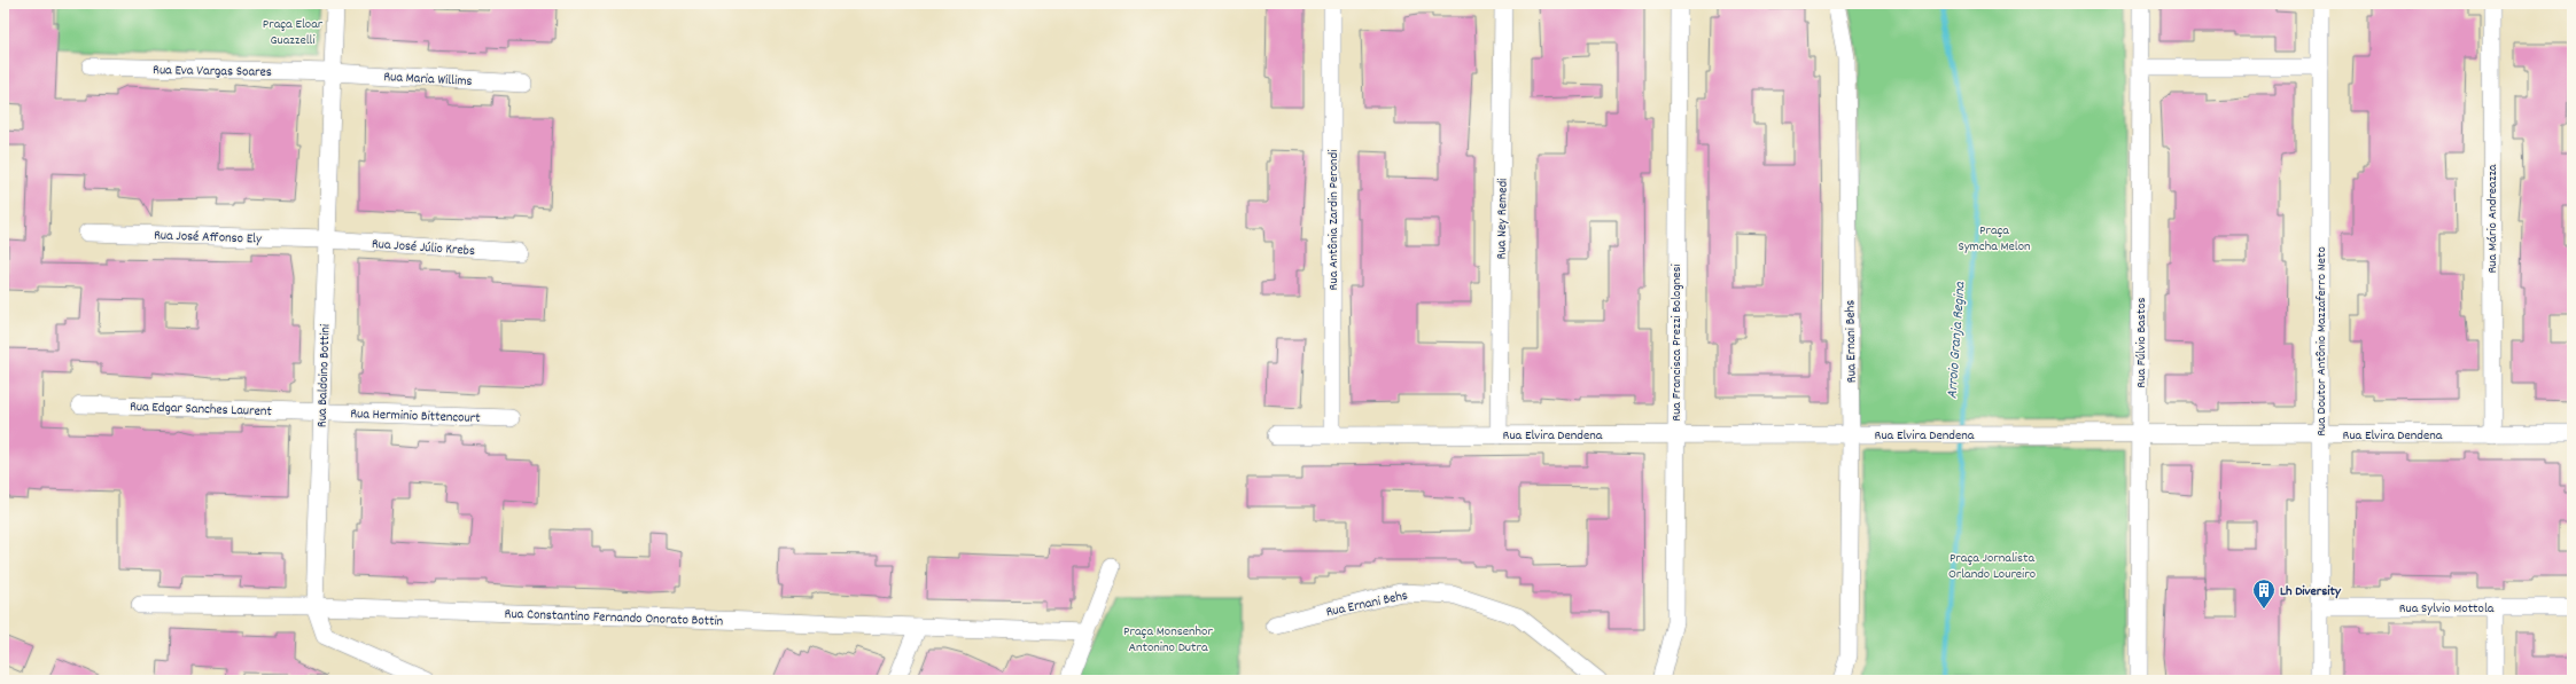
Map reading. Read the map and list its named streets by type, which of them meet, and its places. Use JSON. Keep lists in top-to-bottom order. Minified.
{"streets":{"street":["Rua Eva Vargas Soares","Rua Maria Willims","Rua Ney Remedi","Rua Mário Andreazza","Rua Antônia Zardin Perondi","Rua José Affonso Ely","Rua José Júlio Krebs","Rua Ernani Behs","Rua Doutor Antônio Mazzaferro Neto","Rua Francisca Prezzi Bolognesi","Rua Fúlvio Bastos","Rua Baldoino Bottini","Rua Edgar Sanches Laurent","Rua Herminio Bittencourt","Rua Elvira Dendena","Rua Sylvio Mottola","Rua Constantino Fernando Onorato Bottin"]},"crossings":[["Rua Eva Vargas Soares","Rua Maria Willims"],["Rua Eva Vargas Soares","Rua Baldoino Bottini"],["Rua Maria Willims","Rua Baldoino Bottini"],["Rua Ney Remedi","Rua Elvira Dendena"],["Rua Mário Andreazza","Rua Elvira Dendena"],["Rua Antônia Zardin Perondi","Rua Elvira Dendena"],["Rua José Affonso Ely","Rua José Júlio Krebs"],["Rua José Affonso Ely","Rua Baldoino Bottini"],["Rua José Júlio Krebs","Rua Baldoino Bottini"],["Rua Ernani Behs","Rua Elvira Dendena"],["Rua Doutor Antônio Mazzaferro Neto","Rua Elvira Dendena"],["Rua Doutor Antônio Mazzaferro Neto","Rua Sylvio Mottola"],["Rua Francisca Prezzi Bolognesi","Rua Elvira Dendena"],["Rua Fúlvio Bastos","Rua Elvira Dendena"],["Rua Baldoino Bottini","Rua Edgar Sanches Laurent"],["Rua Baldoino Bottini","Rua Herminio Bittencourt"],["Rua Baldoino Bottini","Rua Constantino Fernando Onorato Bottin"],["Rua Edgar Sanches Laurent","Rua Herminio Bittencourt"]],"water":["Arroio Granja Regina"],"parks":["Praça Eloar Guazzelli","Praça Symcha Melon","Praça Jornalista Orlando Loureiro","Praça Monsenhor Antonino Dutra"],"places":{"building":["Lh Diversity"]}}
